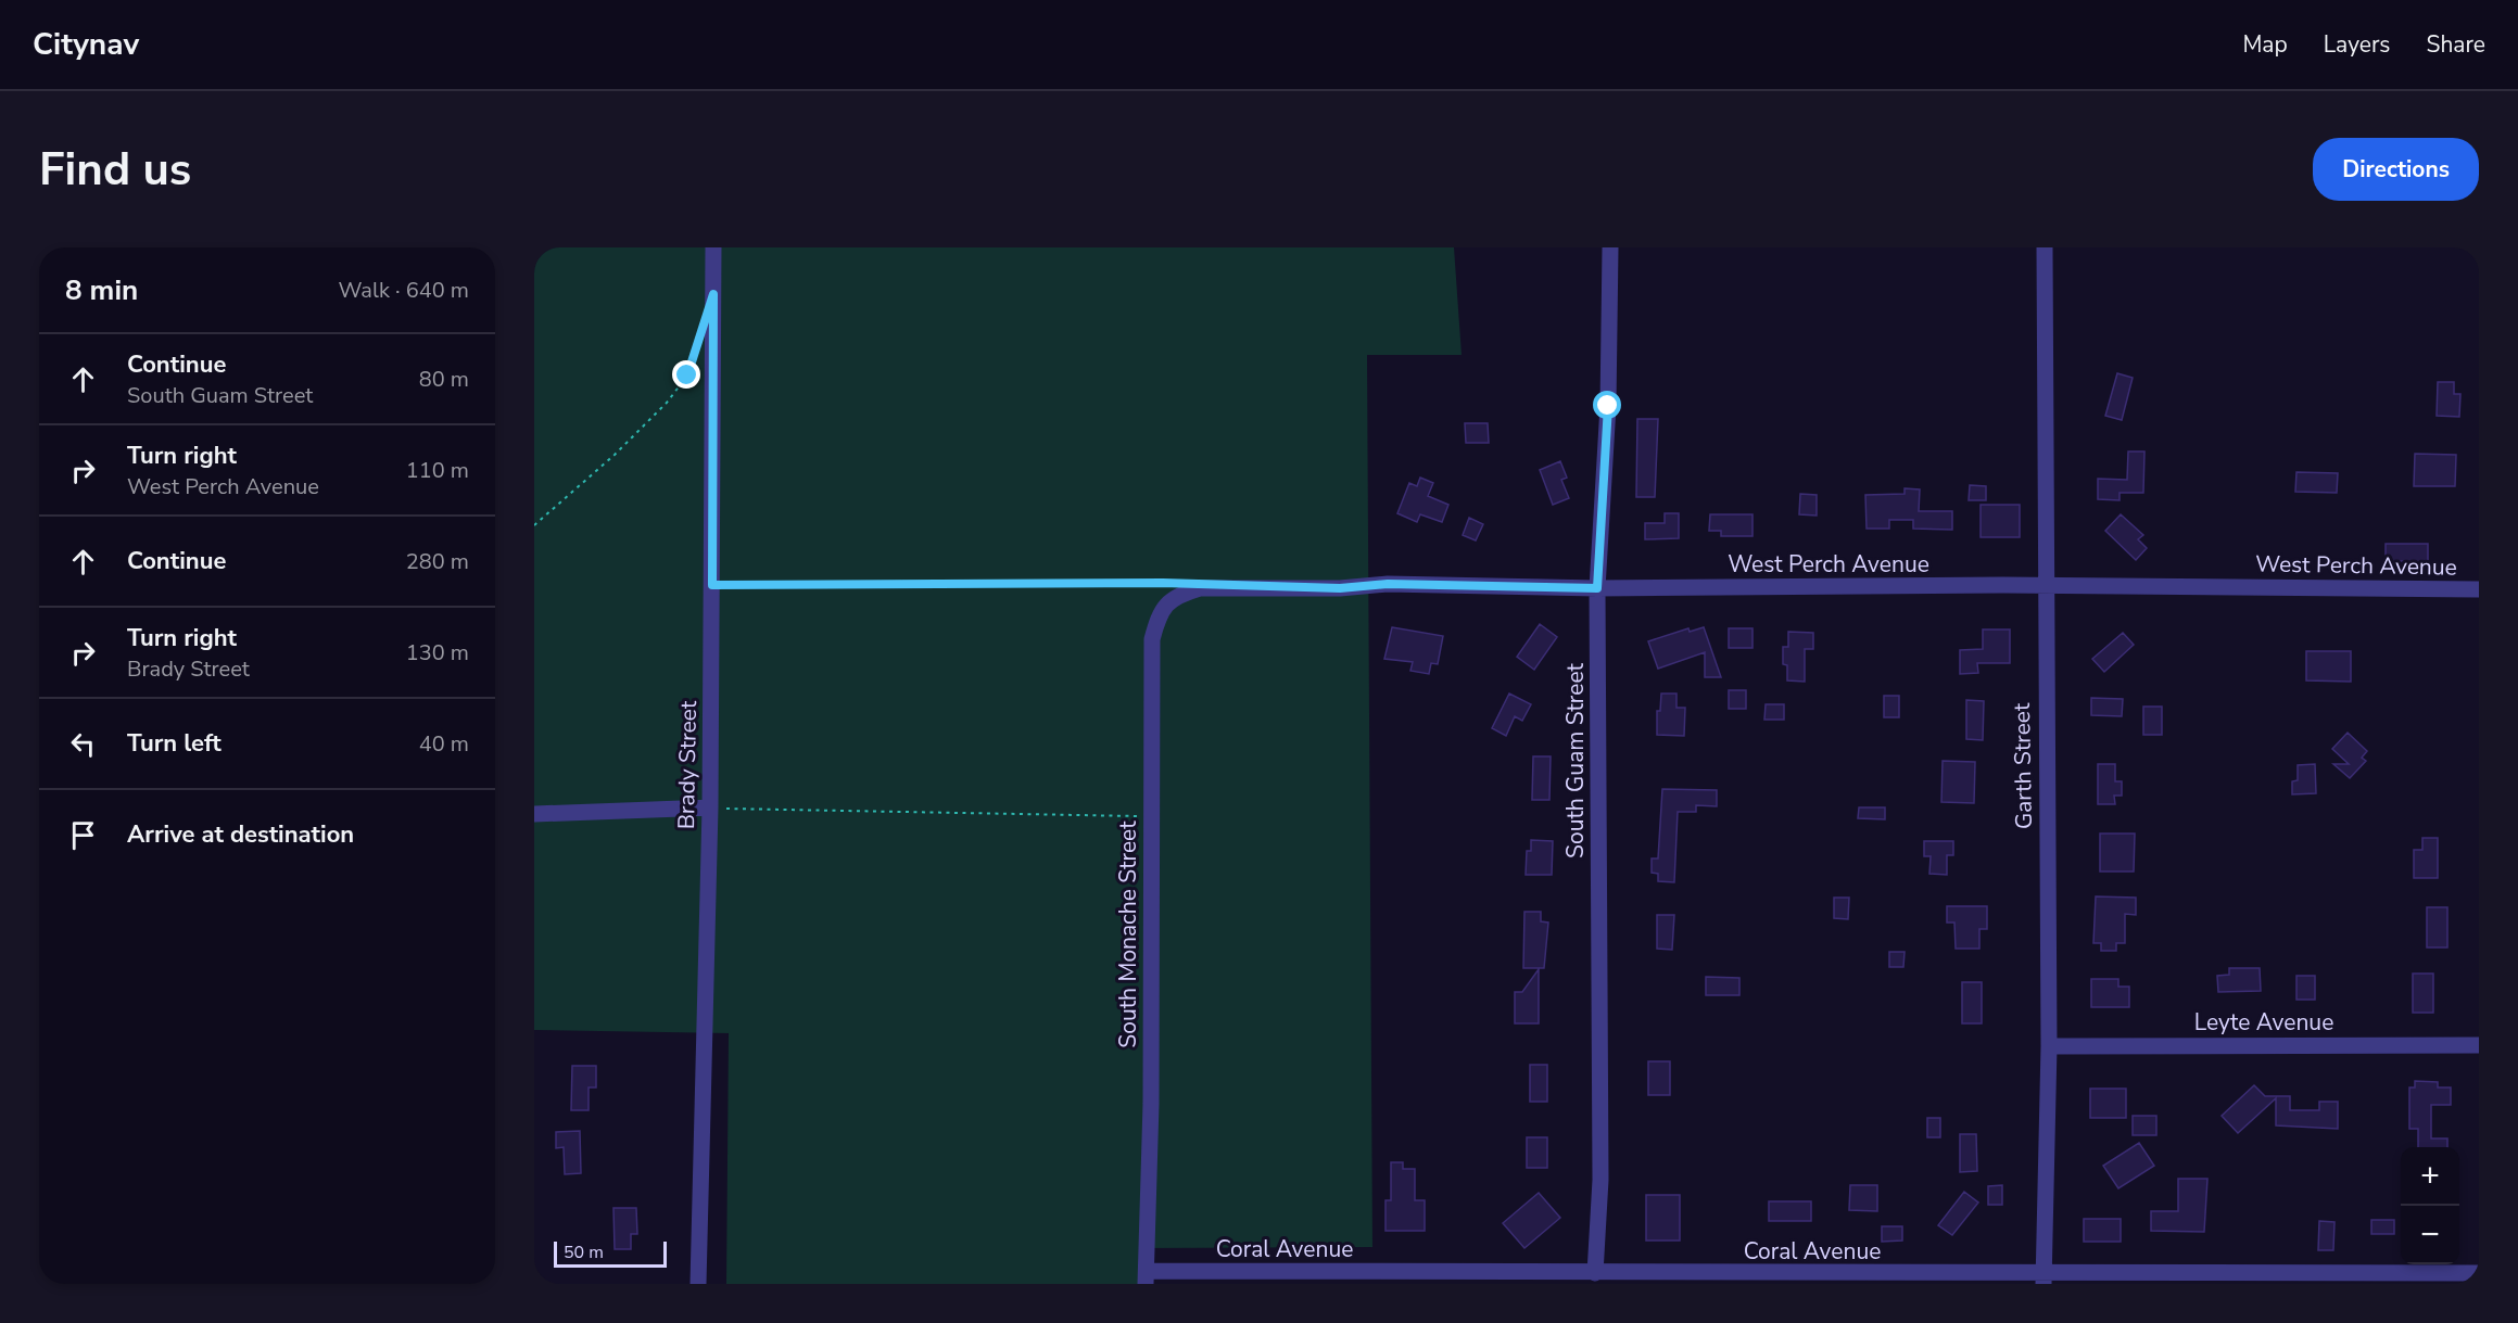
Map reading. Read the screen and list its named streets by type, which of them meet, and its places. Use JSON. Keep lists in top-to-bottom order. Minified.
{"streets":{"street":["West Perch Avenue","South Guam Street","Brady Street","Garth Street","South Monache Street","Leyte Avenue","Coral Avenue"]},"crossings":[["West Perch Avenue","South Guam Street"],["West Perch Avenue","Garth Street"],["West Perch Avenue","South Monache Street"],["South Guam Street","Coral Avenue"],["Garth Street","Leyte Avenue"],["Garth Street","Coral Avenue"],["South Monache Street","Coral Avenue"]],"scale_bar":"50 m","page":{"header":"Citynav","nav":["Map","Layers","Share"],"buttons":"Directions","title":"Find us","heading":["8 min","Walk · 640 m"],"list":[["Continue","South Guam Street","80 m"],["Turn right","West Perch Avenue","110 m"],["Continue","280 m"],["Turn right","Brady Street","130 m"],["Turn left","40 m"],"Arrive at destination"],"map_buttons":["+","−"],"scale":"50 m"}}
